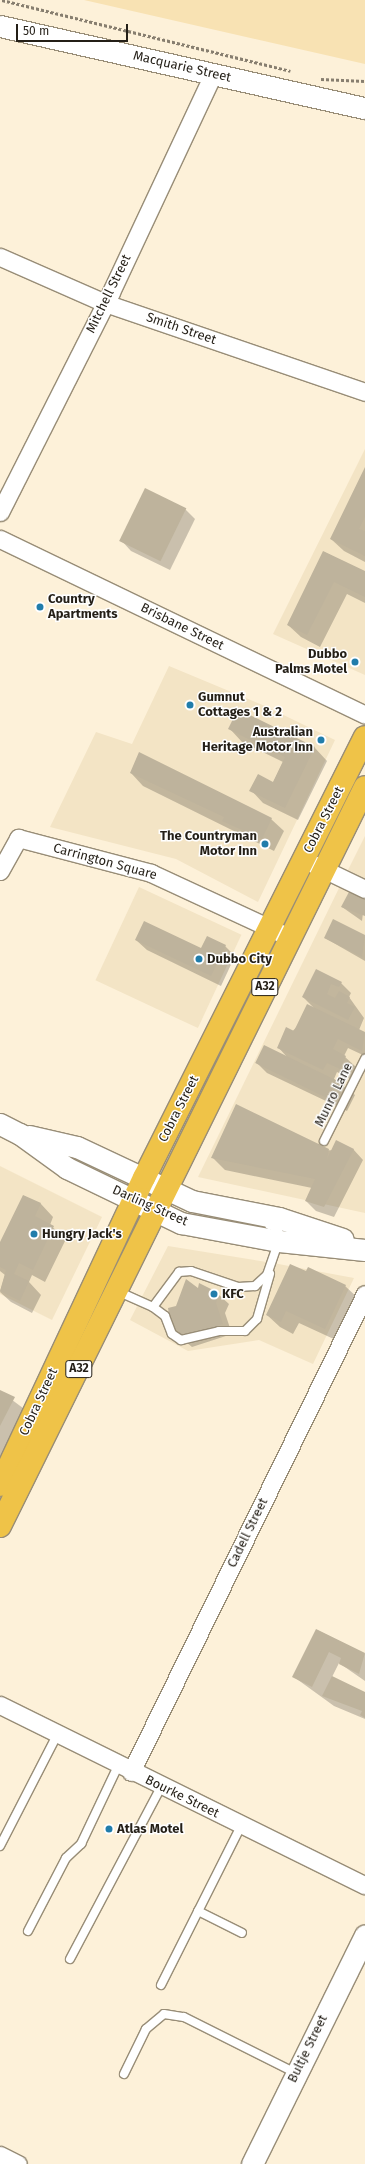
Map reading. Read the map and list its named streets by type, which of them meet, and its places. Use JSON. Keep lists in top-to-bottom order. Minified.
{"streets":{"highway":["Cobra Street","A32"],"street":["Macquarie Street","Mitchell Street","Smith Street","Brisbane Street","Carrington Square","Darling Street","Cadell Street","Bourke Street","Bultje Street"],"lane":["Munro Lane"]},"crossings":[["Macquarie Street","Mitchell Street"],["Mitchell Street","Smith Street"],["Cobra Street","Carrington Square"],["Cobra Street","Darling Street"],["Cadell Street","Bourke Street"]],"places":["Country Apartments","Dubbo Palms Motel","Gumnut Cottages 1 & 2","Australian Heritage Motor Inn","The Countryman Motor Inn","Dubbo City","Hungry Jack's","KFC","Atlas Motel"],"scale_bar":"50 m"}
